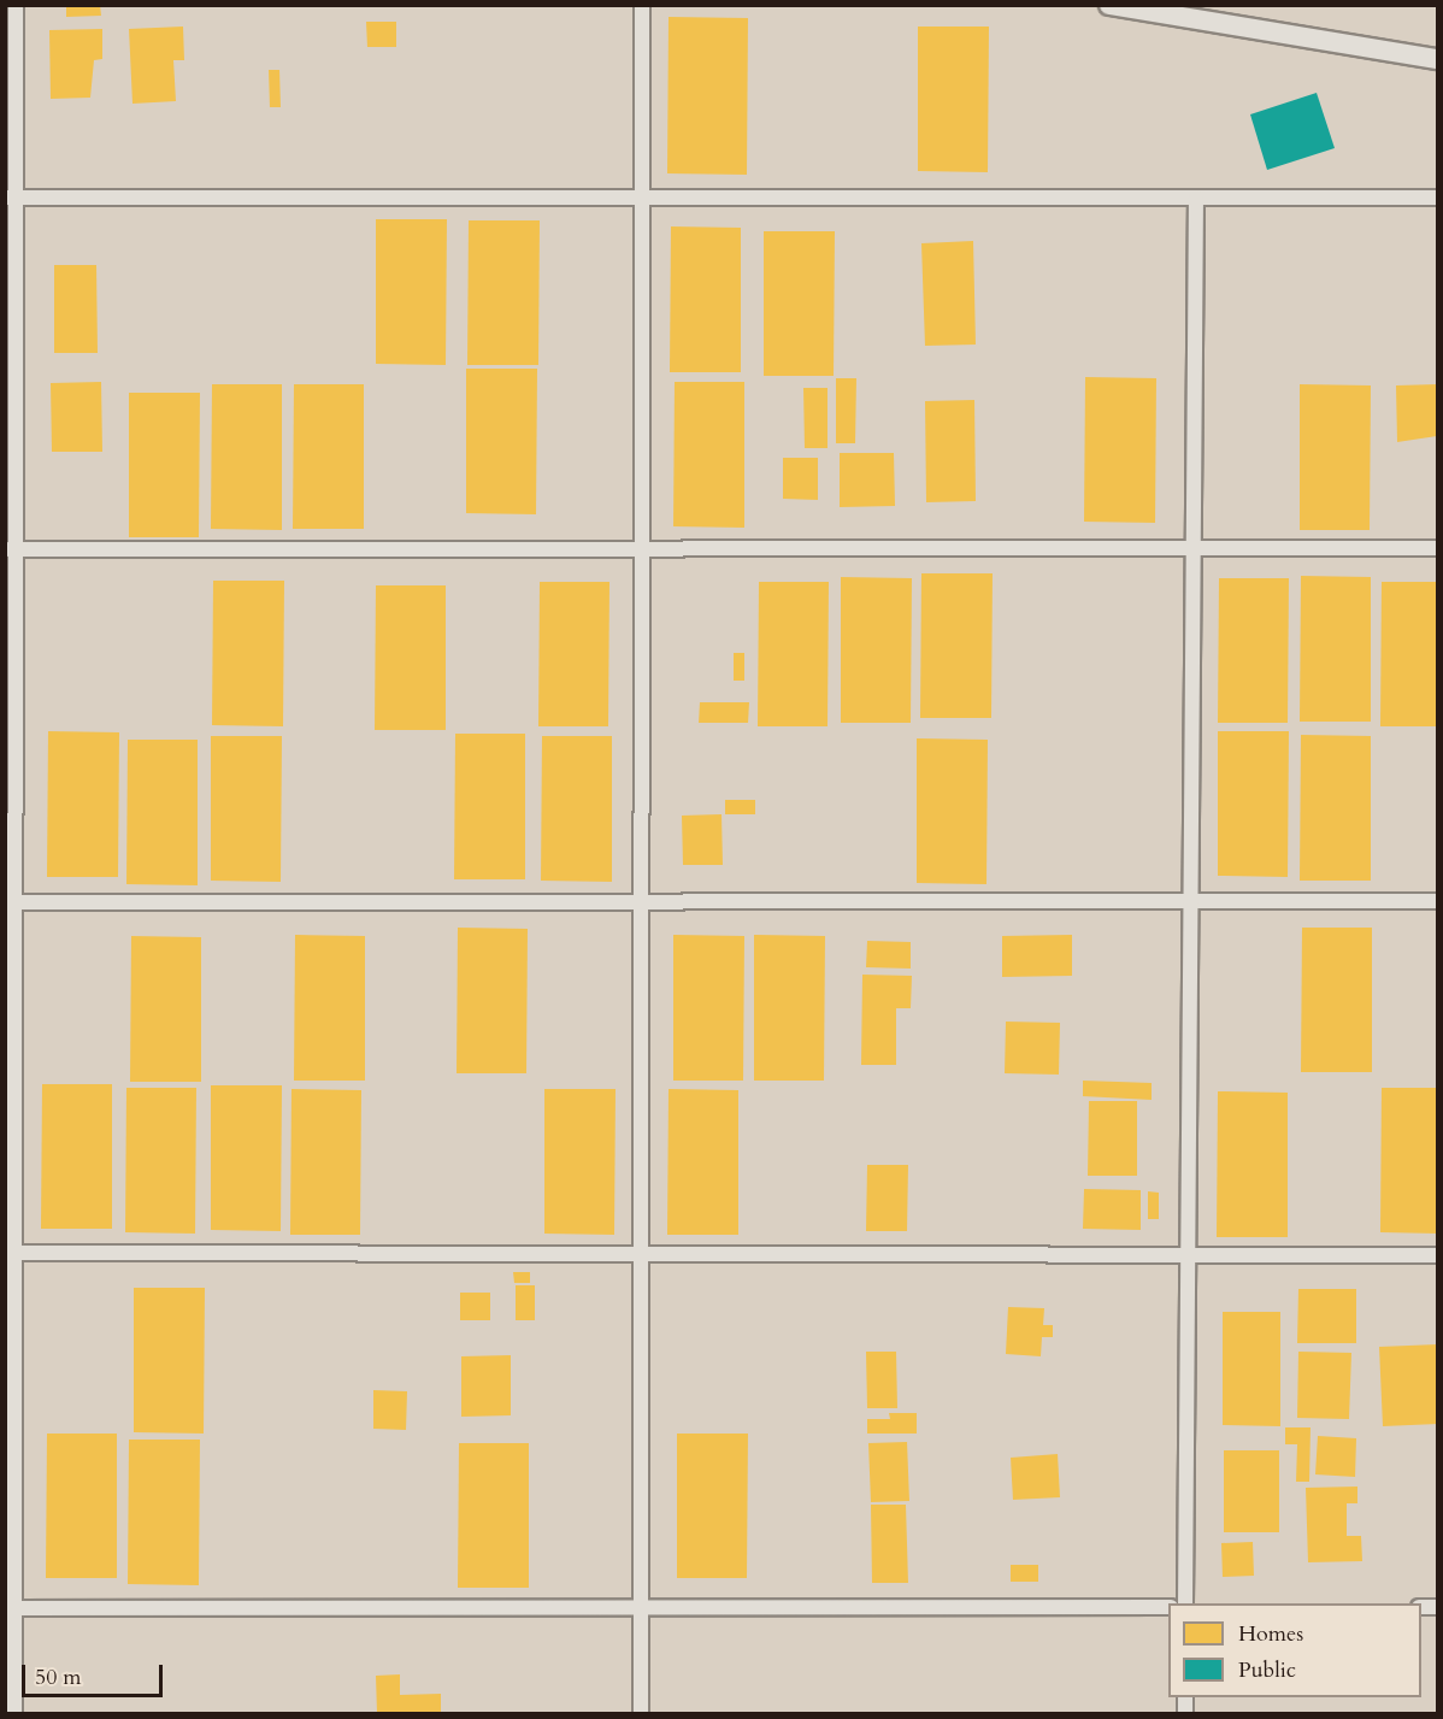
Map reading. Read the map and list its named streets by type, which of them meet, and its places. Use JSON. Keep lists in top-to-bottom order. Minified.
{"legend":["Homes","Public"],"scale_bar":"50 m"}
